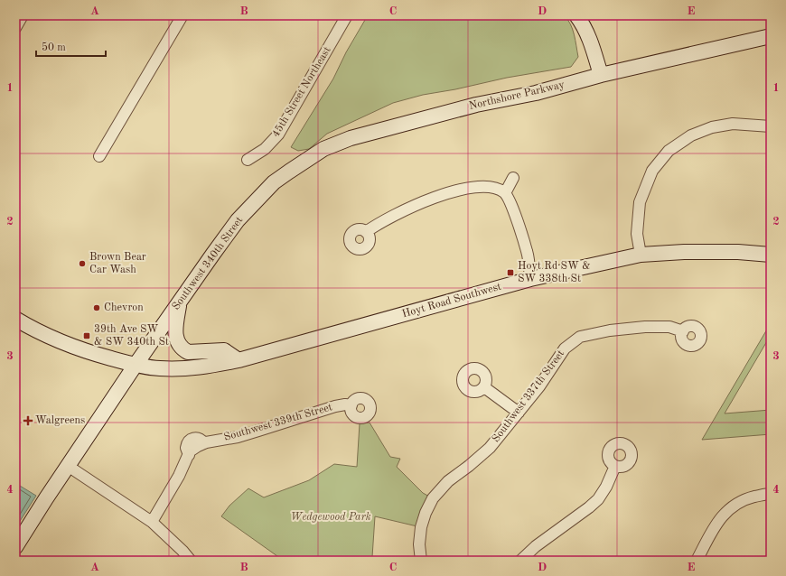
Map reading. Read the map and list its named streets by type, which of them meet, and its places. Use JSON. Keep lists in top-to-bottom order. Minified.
{"streets":{"main road":["Northshore Parkway","Southwest 340th Street","Hoyt Road Southwest"],"street":["45th Street Northeast","Southwest 337th Street","Southwest 339th Street"]},"crossings":[["Northshore Parkway","Southwest 340th Street"],["Southwest 340th Street","Hoyt Road Southwest"]],"parks":["Wedgewood Park"],"places":{"other":["Brown Bear Car Wash","Chevron"],"transit":["Hoyt Rd SW & SW 338th St","39th Ave SW & SW 340th St"],"health":["Walgreens"]},"scale_bar":"50 m","grid":{"columns":["A","B","C","D","E"],"rows":["1","2","3","4"]}}
